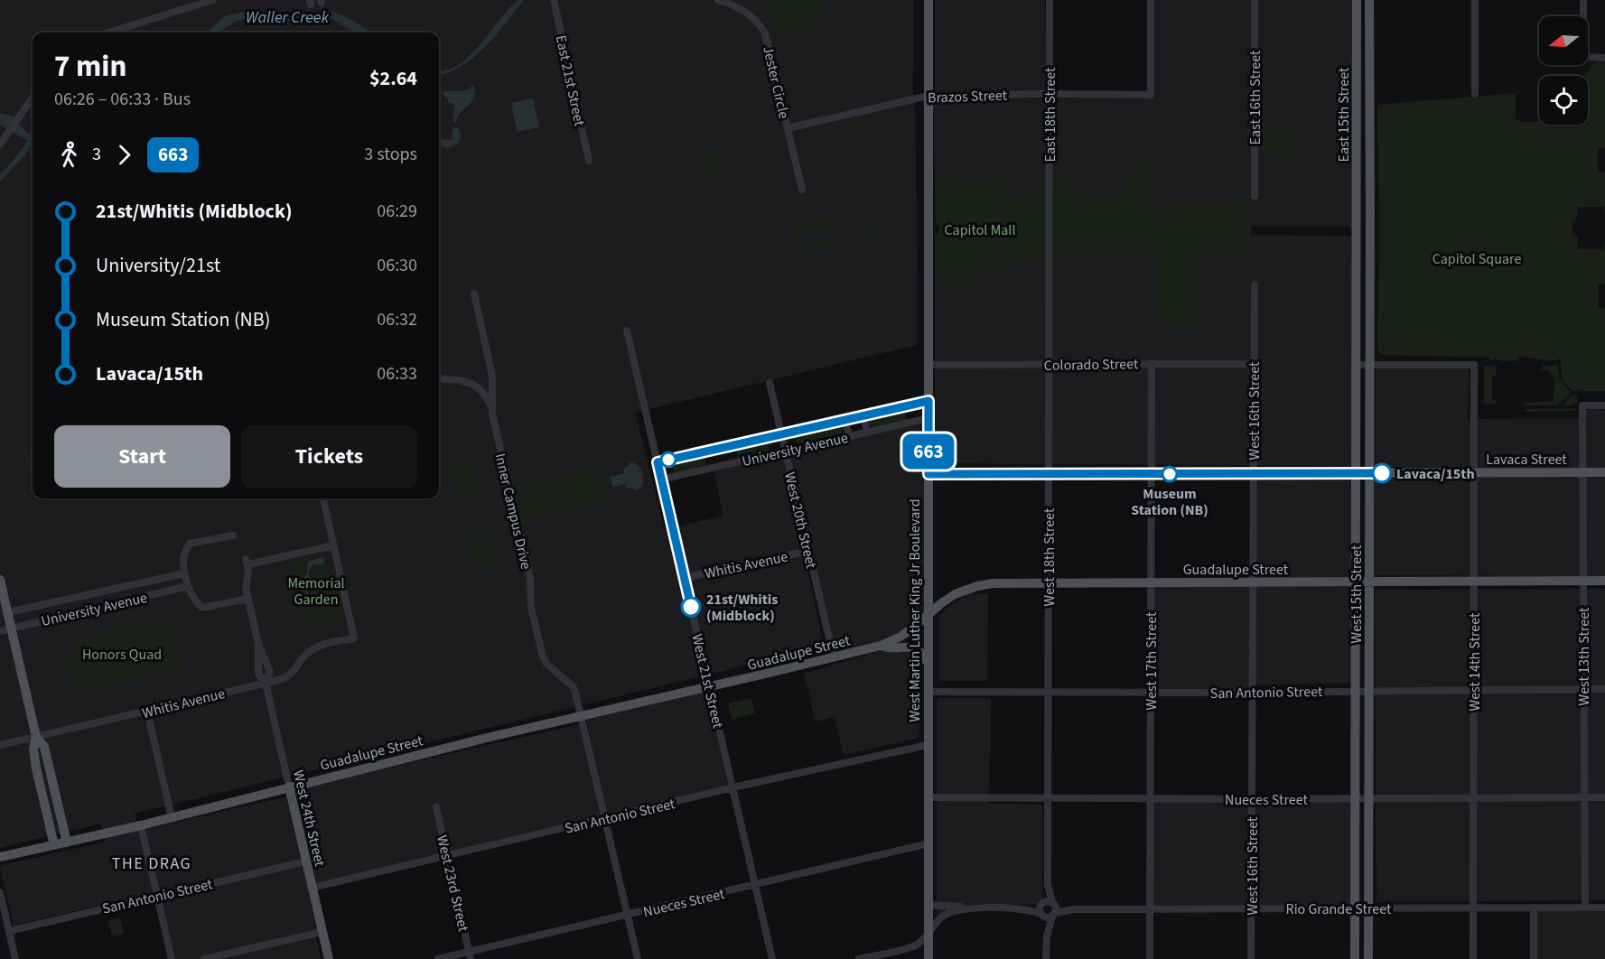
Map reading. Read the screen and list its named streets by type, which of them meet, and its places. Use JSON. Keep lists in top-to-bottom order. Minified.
{"streets":{"main road":["East 15th Street","Lavaca Street","Guadalupe Street","West 15th Street","West Martin Luther King Jr Boulevard","West 24th Street"],"street":["East 21st Street","Jester Circle","Brazos Street","East 16th Street","East 18th Street","Colorado Street","West 16th Street","University Avenue","Inner Campus Drive","West 20th Street","West 18th Street","Whitis Avenue","West 13th Street","West 17th Street","West 14th Street","West 21st Street","San Antonio Street","Nueces Street","West 23rd Street","Rio Grande Street"]},"crossings":[["Jester Circle","Brazos Street"],["Brazos Street","East 18th Street"],["Brazos Street","West Martin Luther King Jr Boulevard"],["East 18th Street","West 18th Street"],["East 15th Street","West 15th Street"],["Colorado Street","West 16th Street"],["Colorado Street","West 18th Street"],["Colorado Street","West Martin Luther King Jr Boulevard"],["Colorado Street","West 17th Street"],["West 16th Street","Lavaca Street"],["West 16th Street","Guadalupe Street"],["West 16th Street","San Antonio Street"],["West 16th Street","Nueces Street"],["West 16th Street","Rio Grande Street"],["University Avenue","West 20th Street"],["University Avenue","West Martin Luther King Jr Boulevard"],["University Avenue","West 21st Street"],["Lavaca Street","West 18th Street"],["Lavaca Street","West 15th Street"],["Lavaca Street","West Martin Luther King Jr Boulevard"],["Lavaca Street","West 13th Street"],["Lavaca Street","West 17th Street"],["Lavaca Street","West 14th Street"],["Inner Campus Drive","Guadalupe Street"],["Inner Campus Drive","San Antonio Street"],["Inner Campus Drive","Nueces Street"],["West 20th Street","Whitis Avenue"],["West 20th Street","Guadalupe Street"],["West 18th Street","Guadalupe Street"],["West 18th Street","San Antonio Street"],["West 18th Street","Nueces Street"],["West 18th Street","Rio Grande Street"],["Whitis Avenue","West 21st Street"],["Whitis Avenue","West 24th Street"],["Guadalupe Street","West 15th Street"],["Guadalupe Street","West Martin Luther King Jr Boulevard"],["Guadalupe Street","West 13th Street"],["Guadalupe Street","West 17th Street"],["Guadalupe Street","West 14th Street"],["Guadalupe Street","West 21st Street"],["Guadalupe Street","West 24th Street"],["West 15th Street","West 14th Street"],["West 15th Street","San Antonio Street"],["West 15th Street","Nueces Street"],["West 15th Street","Rio Grande Street"],["West Martin Luther King Jr Boulevard","San Antonio Street"],["West Martin Luther King Jr Boulevard","Nueces Street"],["West 13th Street","San Antonio Street"],["West 13th Street","Nueces Street"],["West 13th Street","Rio Grande Street"],["West 17th Street","San Antonio Street"],["West 17th Street","Nueces Street"],["West 17th Street","Rio Grande Street"],["West 14th Street","San Antonio Street"],["West 14th Street","Nueces Street"],["West 14th Street","Rio Grande Street"],["West 21st Street","San Antonio Street"],["West 21st Street","Nueces Street"],["San Antonio Street","West 24th Street"],["San Antonio Street","West 23rd Street"],["Nueces Street","West 23rd Street"]],"districts":["THE DRAG"],"water":["Waller Creek"],"parks":["Capitol Mall","Capitol Square","Memorial Garden","Honors Quad"],"places":["Lavaca/15th","Museum Station (NB)","21st/Whitis (Midblock)"],"lines":["bus line 663"],"north":"left","page":{"on_map":"663","heading":["7 min","06:26 – 06:33 · Bus","$2.64"],"legs":["3","663","3 stops"],"list":[{"name":"21st/Whitis (Midblock)","value":"06:29"},{"name":"University/21st","value":"06:30"},{"name":"Museum Station (NB)","value":"06:32"},{"name":"Lavaca/15th","value":"06:33"}],"buttons":["Start","Tickets"]}}
